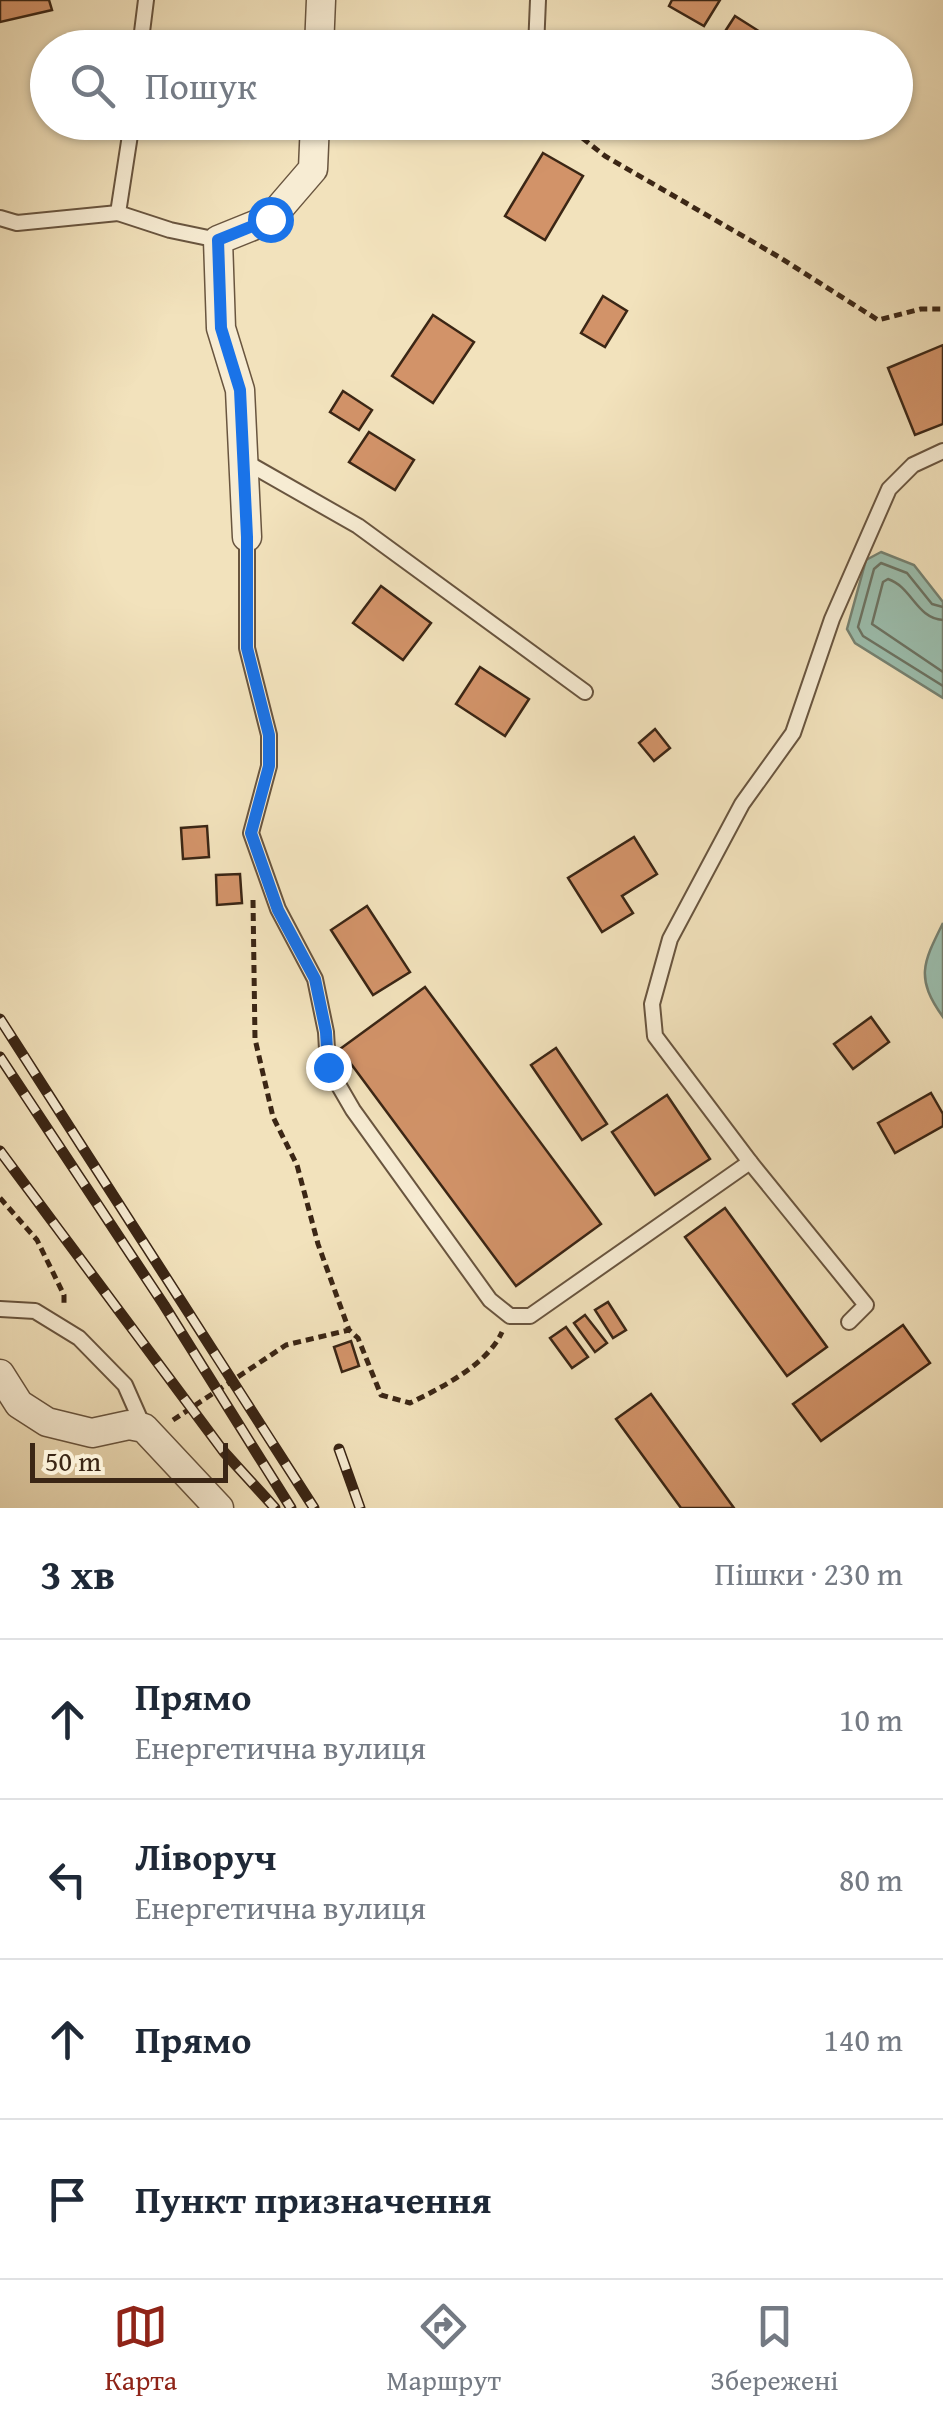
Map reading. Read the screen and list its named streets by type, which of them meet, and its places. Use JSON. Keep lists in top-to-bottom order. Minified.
{"scale_bar":"50 m","page":{"search":"Пошук","scale":"50 m","heading":["3 хв","Пішки · 230 m"],"list":[["Прямо","Енергетична вулиця","10 m"],["Ліворуч","Енергетична вулиця","80 m"],["Прямо","140 m"],"Пункт призначення"],"nav":["Карта","Маршрут","Збережені"]}}
